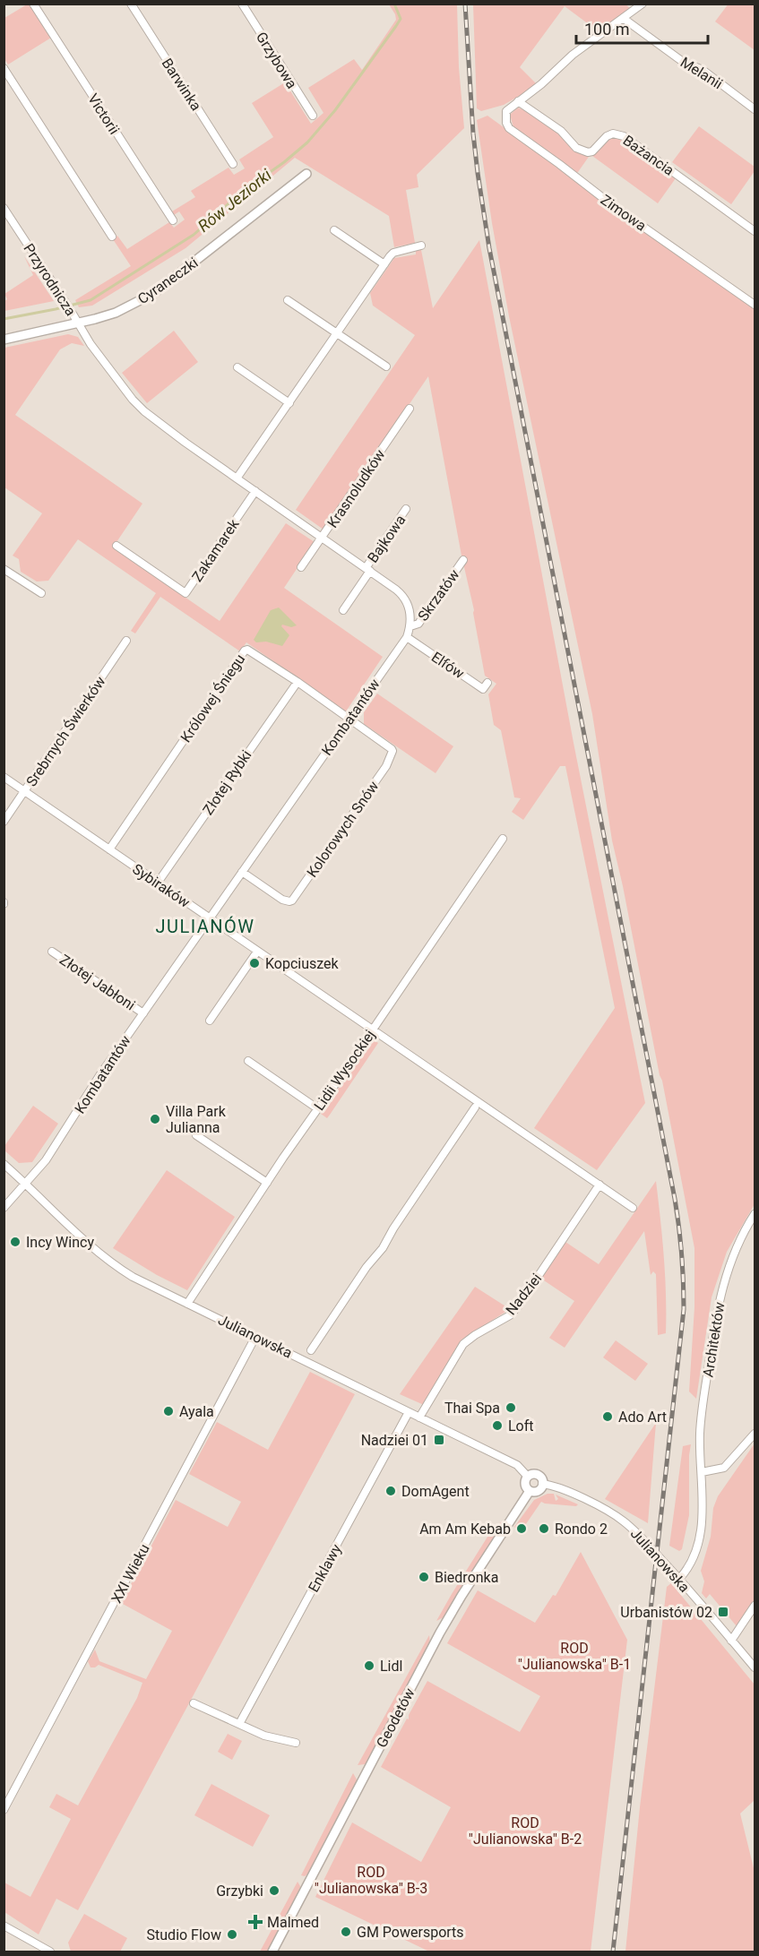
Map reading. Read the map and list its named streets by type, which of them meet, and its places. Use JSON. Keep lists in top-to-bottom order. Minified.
{"streets":{"street":["Grzybowa","Melanii","Barwinka","Victorii","Bażancia","Zimowa","Przyrodnicza","Cyraneczki","Krasnoludków","Bajkowa","Zakamarek","Skrzatów","Elfów","Królowej Śniegu","Kombatantów","Srebrnych Świerków","Złotej Rybki","Kolorowych Snów","Sybiraków","Złotej Jabłoni","Lidii Wysockiej","Nadziei","Julianowska","Architektów","Enklawy","XXI Wieku","Geodetów"]},"crossings":[["Bażancia","Zimowa"],["Przyrodnicza","Cyraneczki"],["Skrzatów","Kombatantów"],["Elfów","Kombatantów"],["Królowej Śniegu","Kombatantów"],["Królowej Śniegu","Złotej Rybki"],["Królowej Śniegu","Kolorowych Snów"],["Królowej Śniegu","Sybiraków"],["Kombatantów","Kolorowych Snów"],["Kombatantów","Sybiraków"],["Kombatantów","Złotej Jabłoni"],["Kombatantów","Julianowska"],["Srebrnych Świerków","Sybiraków"],["Złotej Rybki","Sybiraków"],["Sybiraków","Lidii Wysockiej"],["Lidii Wysockiej","Julianowska"],["Nadziei","Julianowska"],["Julianowska","Architektów"],["Julianowska","Enklawy"],["Julianowska","XXI Wieku"],["Julianowska","Geodetów"]],"districts":["JULIANÓW"],"water":["Rów Jeziorki"],"parks":["ROD \"Julianowska\" B-1","ROD \"Julianowska\" B-2","ROD \"Julianowska\" B-3"],"places":{"other":["Kopciuszek","Villa Park Julianna","Incy Wincy","Thai Spa","Ayala","Ado Art","Loft","DomAgent","Am Am Kebab","Rondo 2","Biedronka","Lidl","Grzybki","GM Powersports","Studio Flow"],"transit":["Nadziei 01","Urbanistów 02"],"health":["Malmed"]},"scale_bar":"100 m"}
